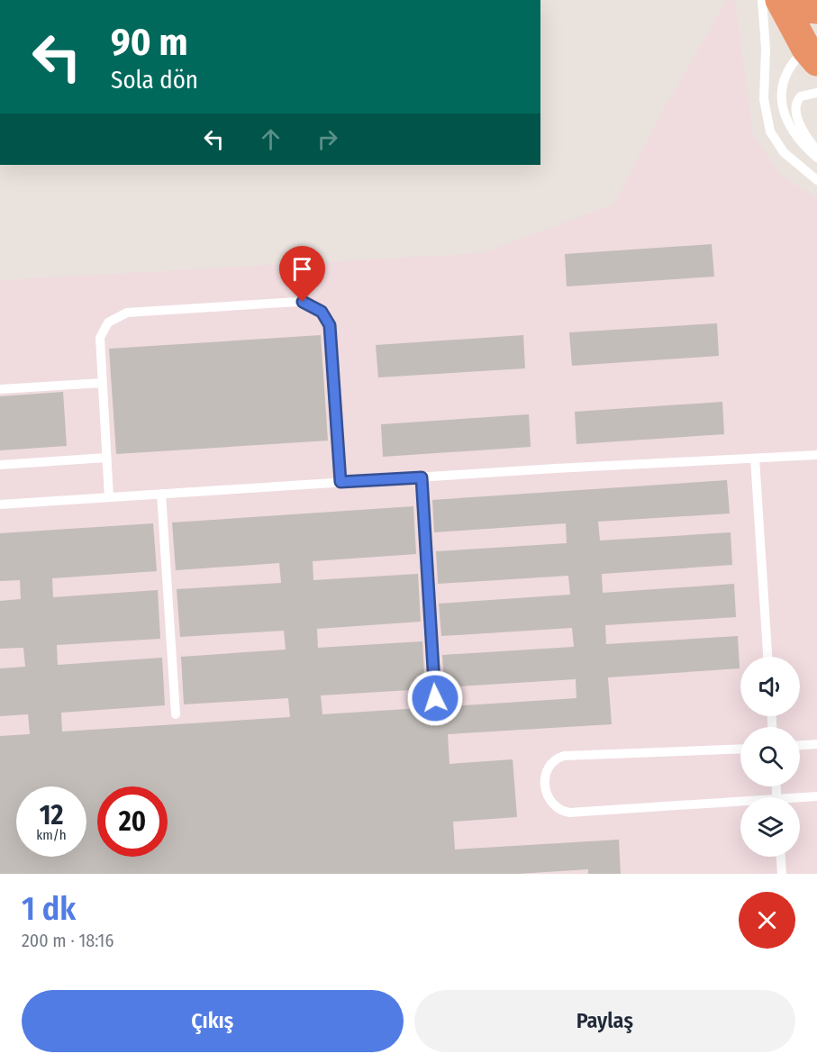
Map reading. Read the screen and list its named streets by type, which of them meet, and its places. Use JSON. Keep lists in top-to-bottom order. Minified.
{"page":{"turn":["90 m","Sola dön"],"speed":"12 km/h","limit":"20","heading":["1 dk","200 m · 18:16"],"buttons":["Çıkış","Paylaş"]}}
